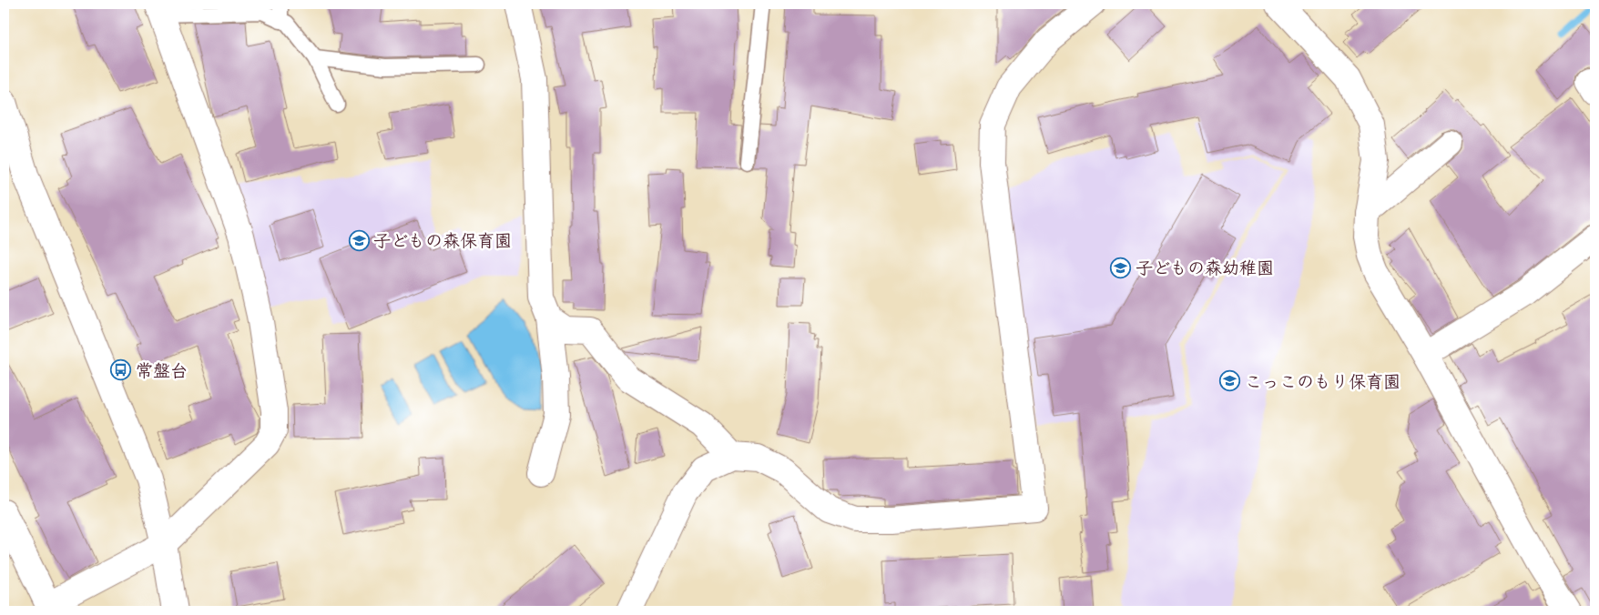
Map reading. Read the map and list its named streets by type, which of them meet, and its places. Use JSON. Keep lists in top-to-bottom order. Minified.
{"places":{"school or university":["子どもの森保育園","子どもの森幼稚園","こっこのもり保育園"],"bus stop":["常盤台"]}}
